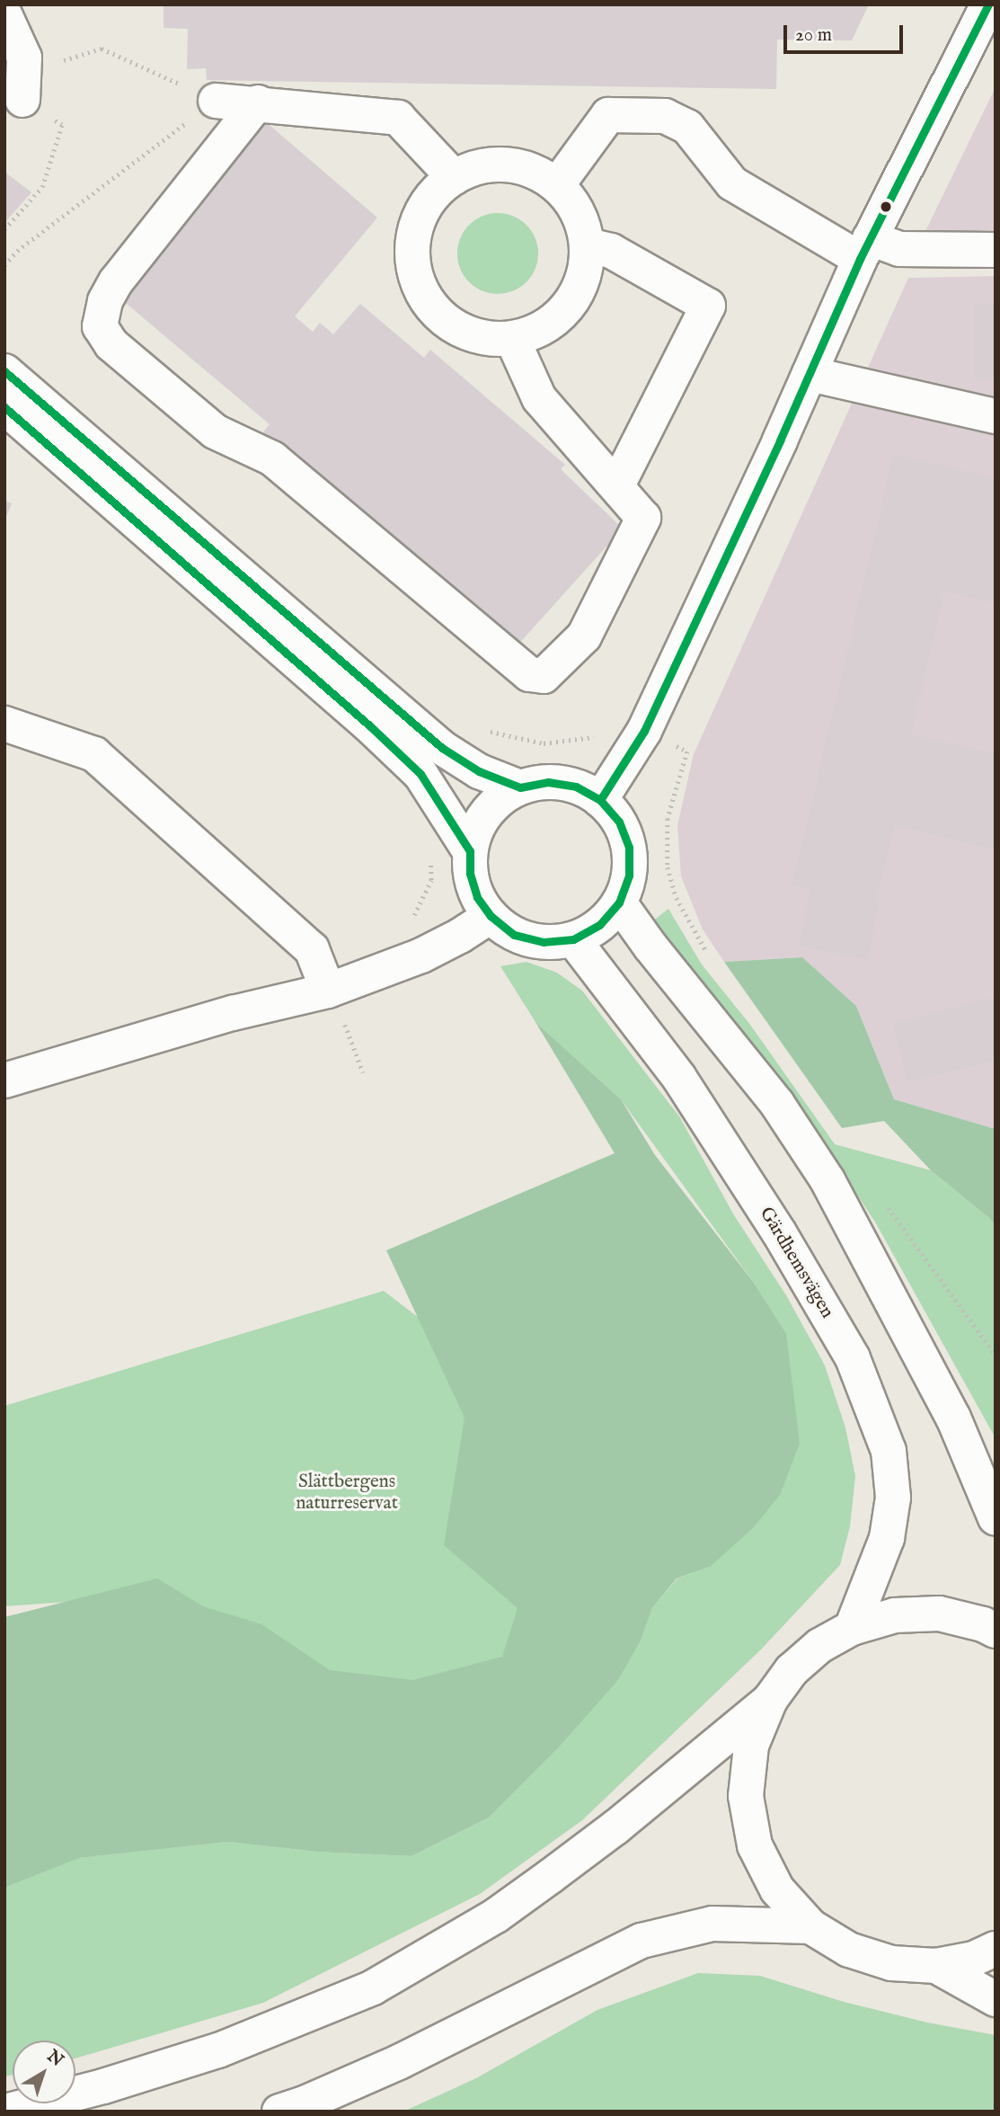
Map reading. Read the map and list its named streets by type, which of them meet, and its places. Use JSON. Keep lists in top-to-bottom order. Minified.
{"streets":{"main road":["Gärdhemsvägen"]},"parks":["Slättbergens naturreservat"],"scale_bar":"20 m","north":"top right"}
